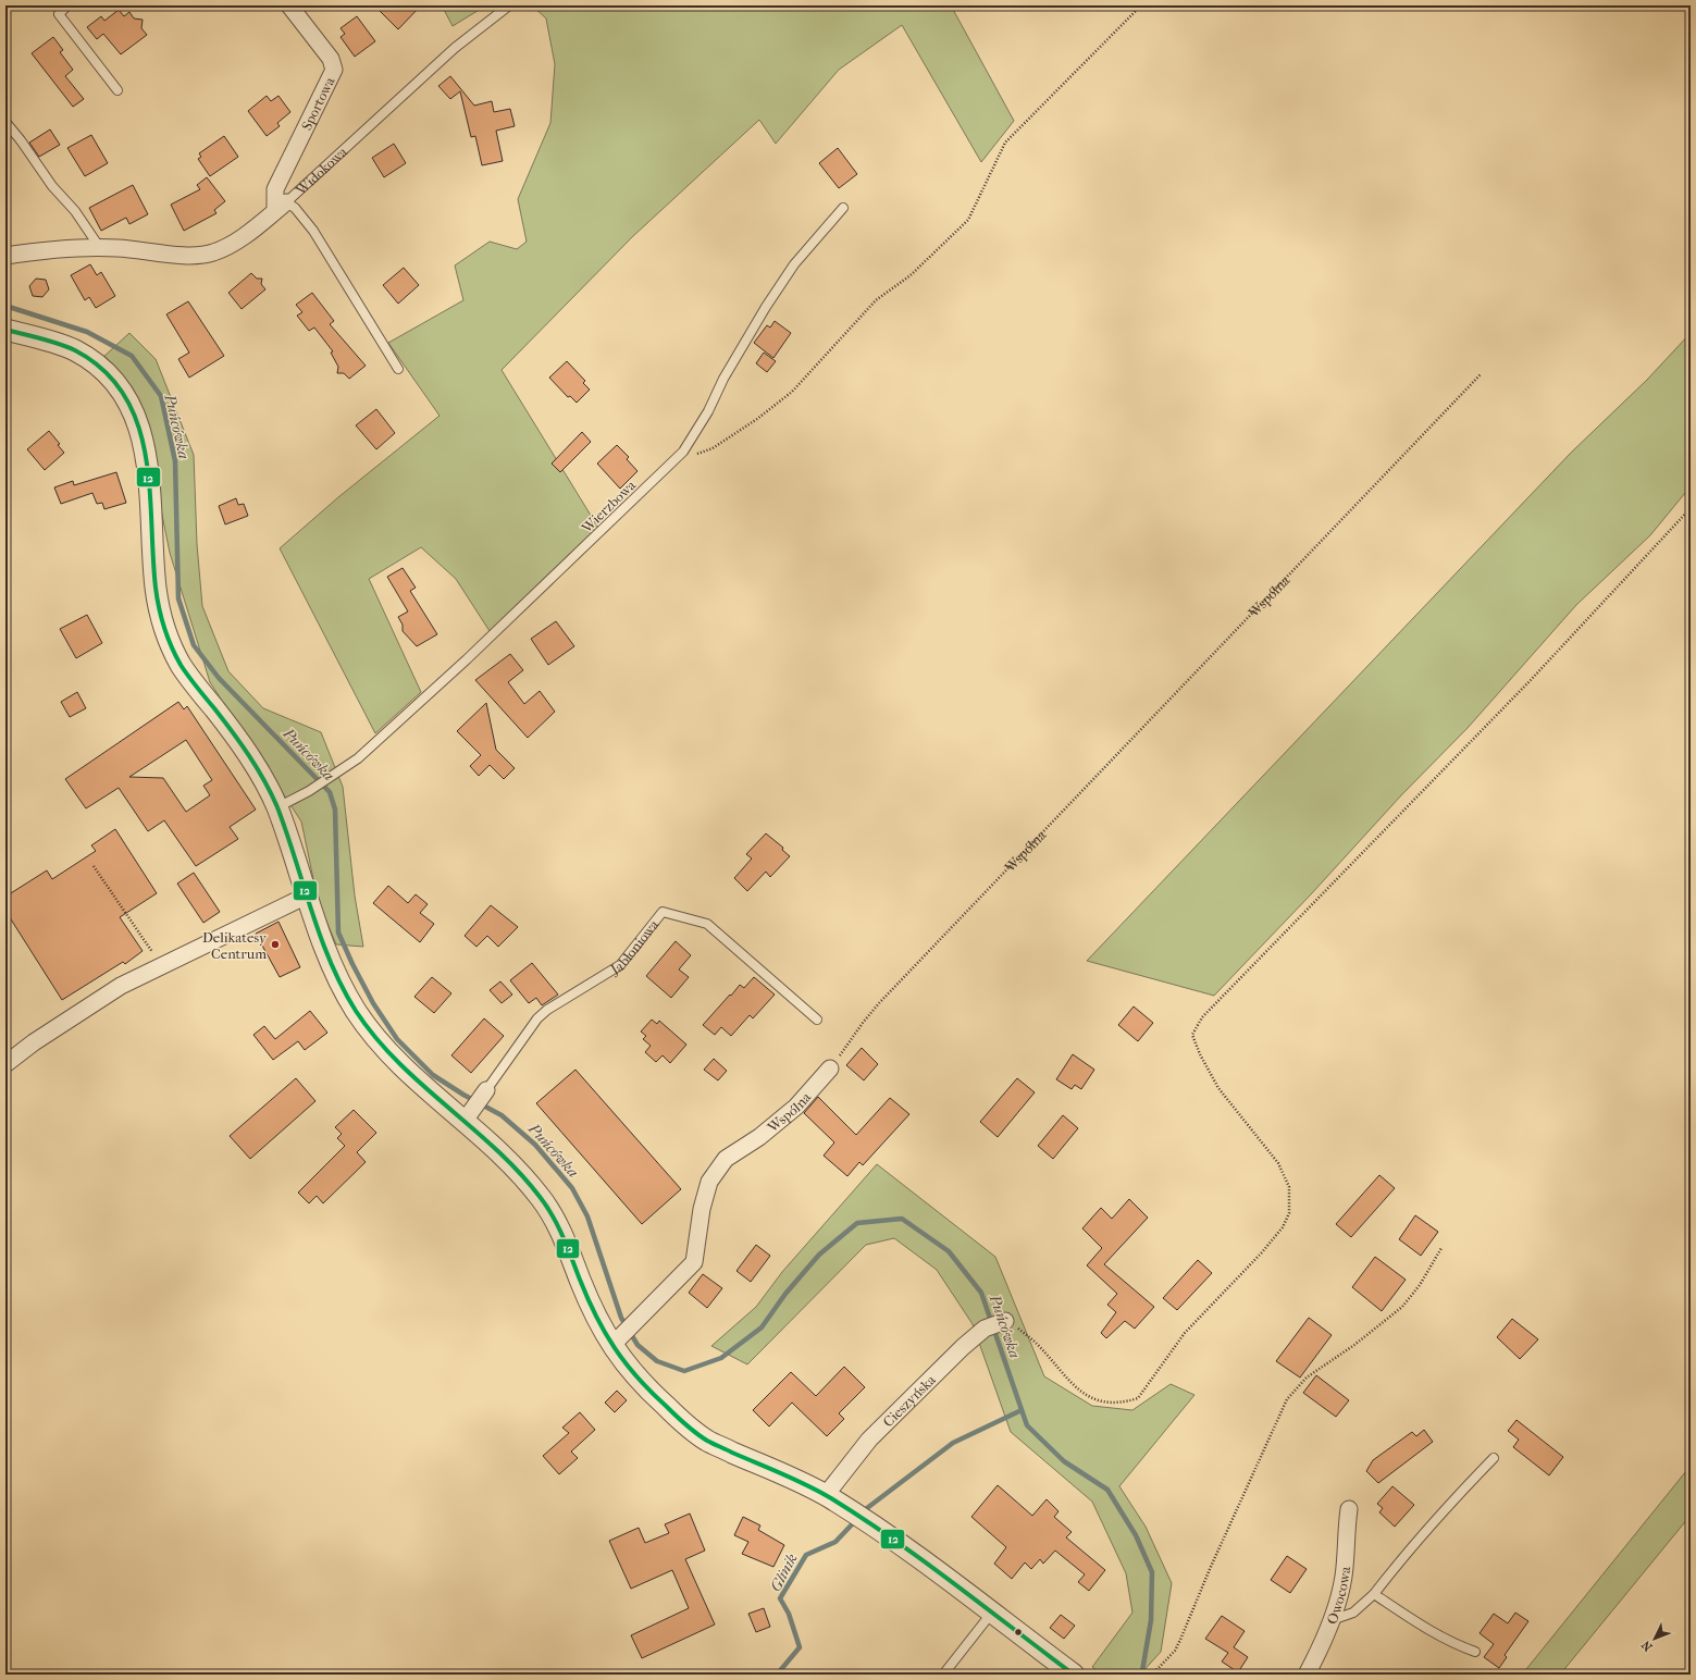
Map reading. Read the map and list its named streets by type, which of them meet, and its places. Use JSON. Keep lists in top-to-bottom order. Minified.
{"streets":{"street":["Sportowa","Widokowa","Wspólna","Cieszyńska","Owocowa"],"lane":["Wierzbowa","Jabłoniowa"]},"crossings":[["Sportowa","Widokowa"]],"water":["Puńcówka","Glinik"],"places":["Delikatesy Centrum"],"lines":["transit line 12"],"north":"bottom left"}
